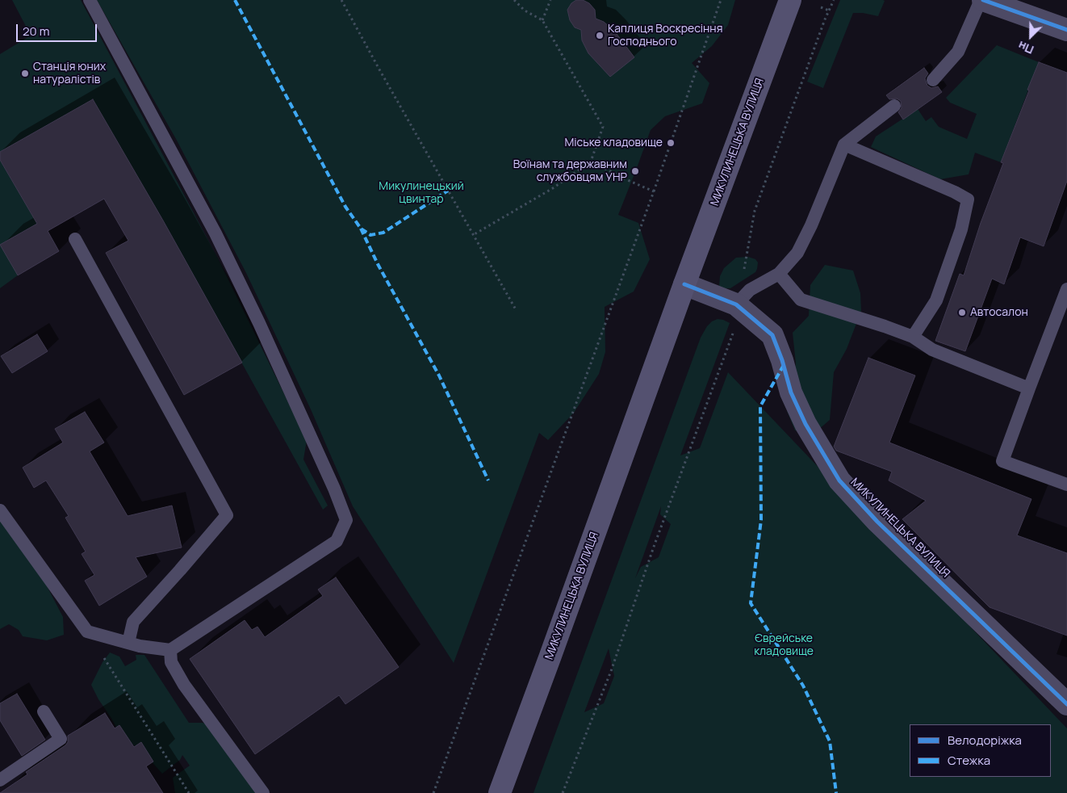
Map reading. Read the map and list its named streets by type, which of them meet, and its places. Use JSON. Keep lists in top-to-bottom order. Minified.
{"streets":{"main road":["МИКУЛИНЕЦЬКА ВУЛИЦЯ"]},"parks":["Микулинецький цвинтар","Єврейське кладовище"],"places":["Каплиця Воскресіння Господнього","Станція юних натуралістів","Міське кладовище","Воїнам та державним службовцям УНР","Автосалон"],"legend":["Велодоріжка","Стежка"],"scale_bar":"20 m","north":"bottom left"}
